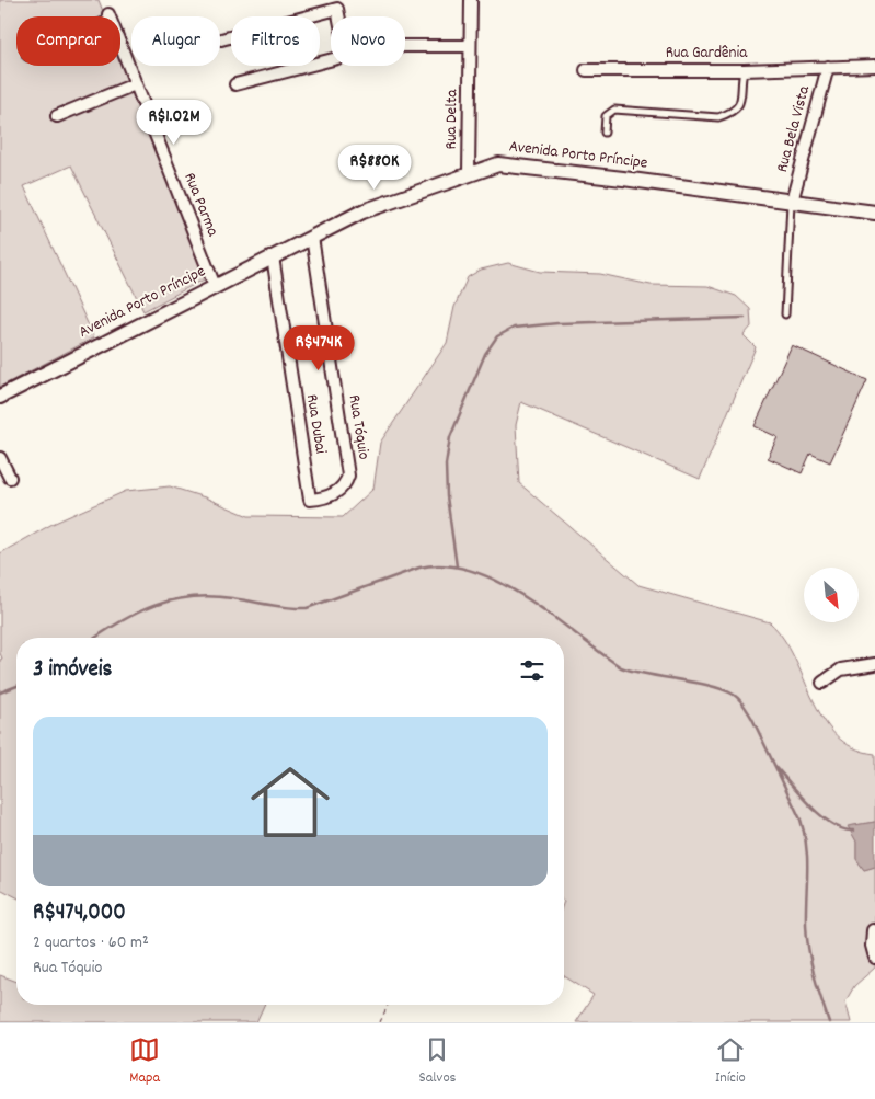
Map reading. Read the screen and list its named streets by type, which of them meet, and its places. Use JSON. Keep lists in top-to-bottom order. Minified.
{"streets":{"street":["Rua Gardênia","Rua Delta","Rua Bela Vista","Avenida Porto Príncipe","Rua Parma","Rua Dubai","Rua Tóquio"]},"crossings":[["Rua Gardênia","Rua Bela Vista"],["Rua Delta","Avenida Porto Príncipe"],["Rua Bela Vista","Avenida Porto Príncipe"],["Avenida Porto Príncipe","Rua Parma"],["Avenida Porto Príncipe","Rua Dubai"],["Avenida Porto Príncipe","Rua Tóquio"],["Rua Dubai","Rua Tóquio"]],"north":"bottom right","page":{"chip":["Comprar","Alugar","Filtros","Novo"],"price":["R$1.02M","R$880K","R$474K"],"heading":"3 imóveis","list":[{"name":"R$474,000","note":"2 quartos · 60 m² · Rua Tóquio"}],"tabs":["Mapa","Salvos","Início"]}}
